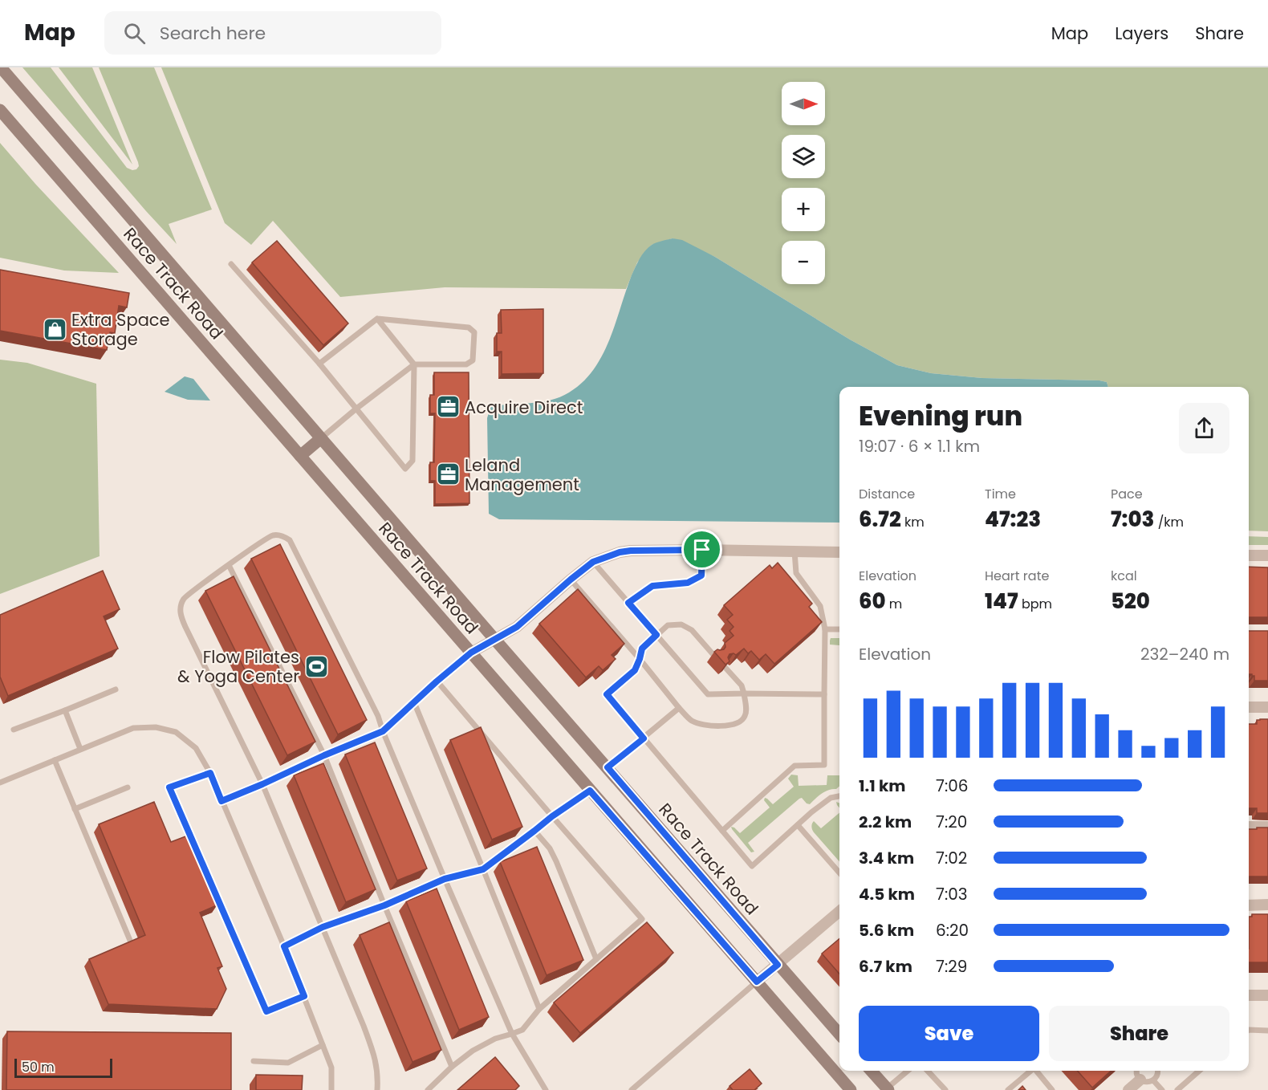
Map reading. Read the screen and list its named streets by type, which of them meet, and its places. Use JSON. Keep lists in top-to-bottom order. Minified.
{"streets":{"main road":["Race Track Road"]},"places":{"shop":["Extra Space Storage"],"office":["Acquire Direct","Leland Management"],"sports":["Flow Pilates & Yoga Center"]},"scale_bar":"50 m","north":"right","page":{"header":"Map","search":"Search here","nav":["Map","Layers","Share"],"map_buttons":["+","−"],"heading":["Evening run","19:07 · 6 × 1.1 km"],"stats":[["Distance","6.72 km"],["Time","47:23"],["Pace","7:03 /km"],["Elevation","60 m"],["Heart rate","147 bpm"],["kcal","520"]],"chart":["Elevation","232–240 m"],"list":[{"name":"1.1 km","note":"7:06"},{"name":"2.2 km","note":"7:20"},{"name":"3.4 km","note":"7:02"},{"name":"4.5 km","note":"7:03"},{"name":"5.6 km","note":"6:20"},{"name":"6.7 km","note":"7:29"}],"buttons":["Save","Share"],"scale":"50 m"}}
